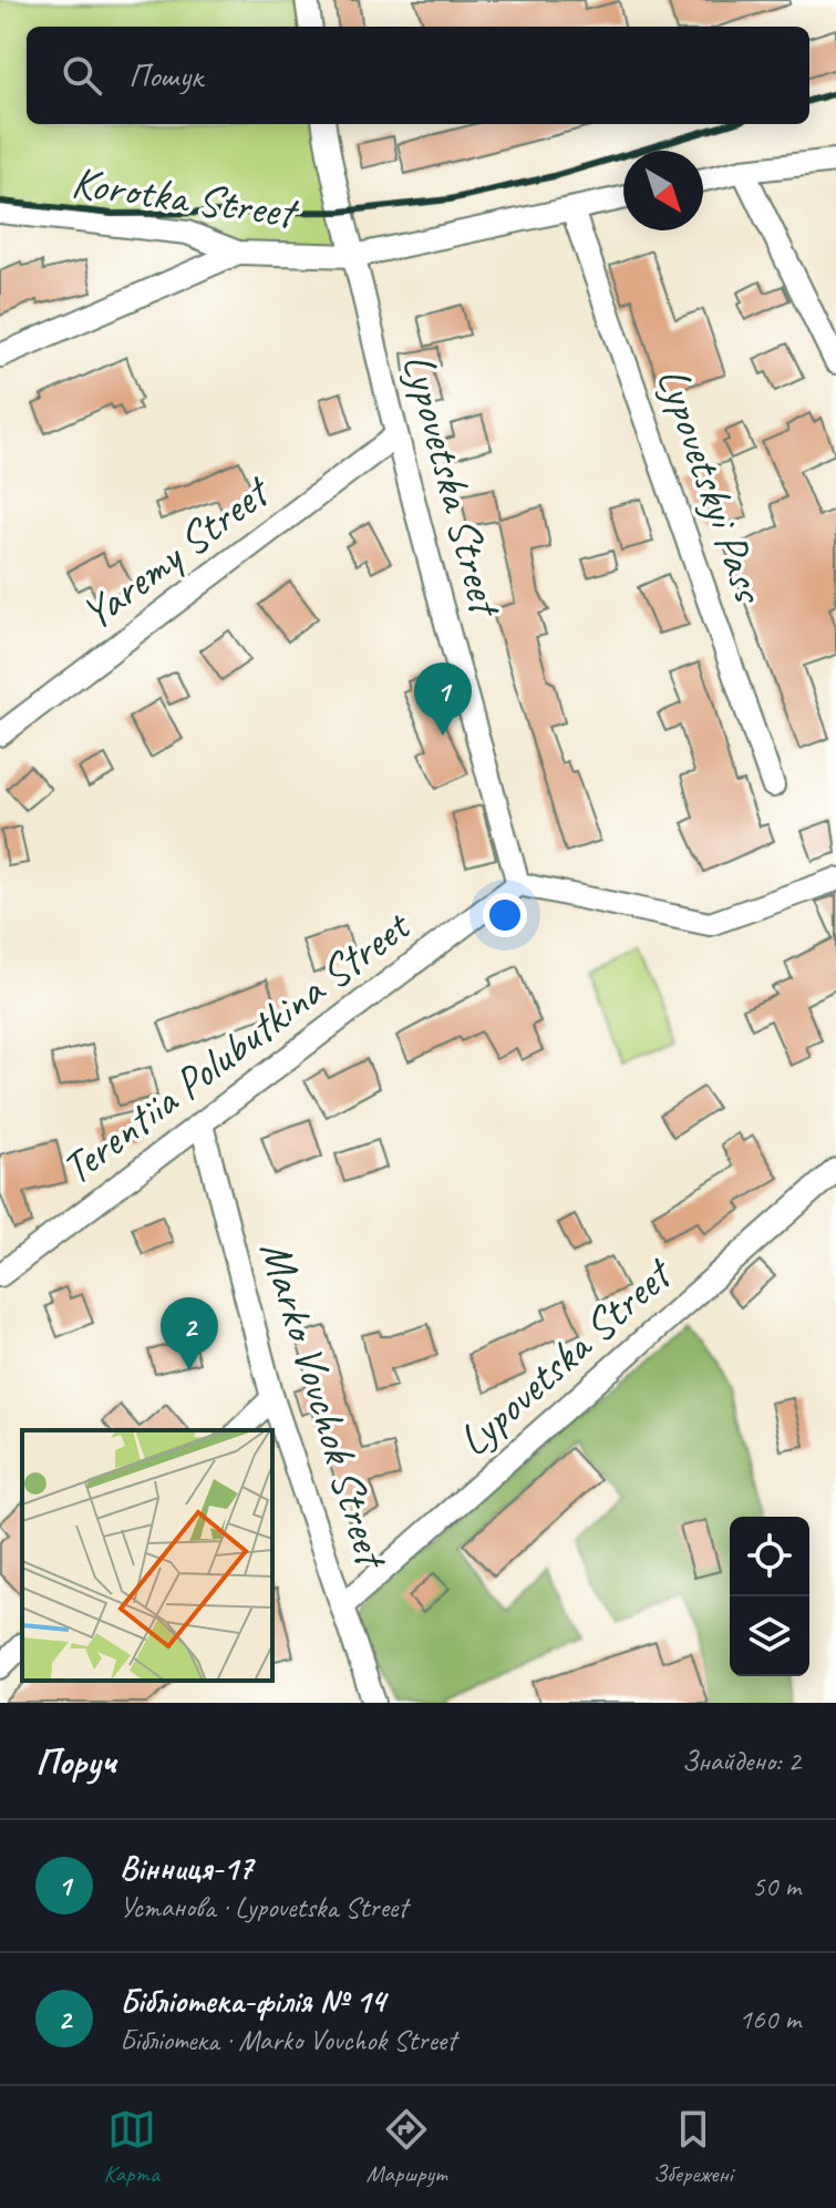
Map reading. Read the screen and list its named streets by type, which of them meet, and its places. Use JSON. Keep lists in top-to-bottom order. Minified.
{"streets":{"street":["Korotka Street","Lypovetska Street","Lypovetskyi Pass","Yaremy Street","Terentiia Polubutkina Street","Marko Vovchok Street"]},"crossings":[["Korotka Street","Lypovetska Street"],["Korotka Street","Lypovetskyi Pass"],["Lypovetska Street","Yaremy Street"],["Lypovetska Street","Terentiia Polubutkina Street"],["Lypovetska Street","Marko Vovchok Street"],["Terentiia Polubutkina Street","Marko Vovchok Street"]],"north":"bottom right","page":{"search":"Пошук","pins":["1","2"],"heading":["Поруч","Знайдено: 2"],"list":[{"mark":"1","name":"Вінниця-17","note":"Установа · Lypovetska Street","value":"50 m"},{"mark":"2","name":"Бібліотека-філія № 14","note":"Бібліотека · Marko Vovchok Street","value":"160 m"}],"nav":["Карта","Маршрут","Збережені"]}}
